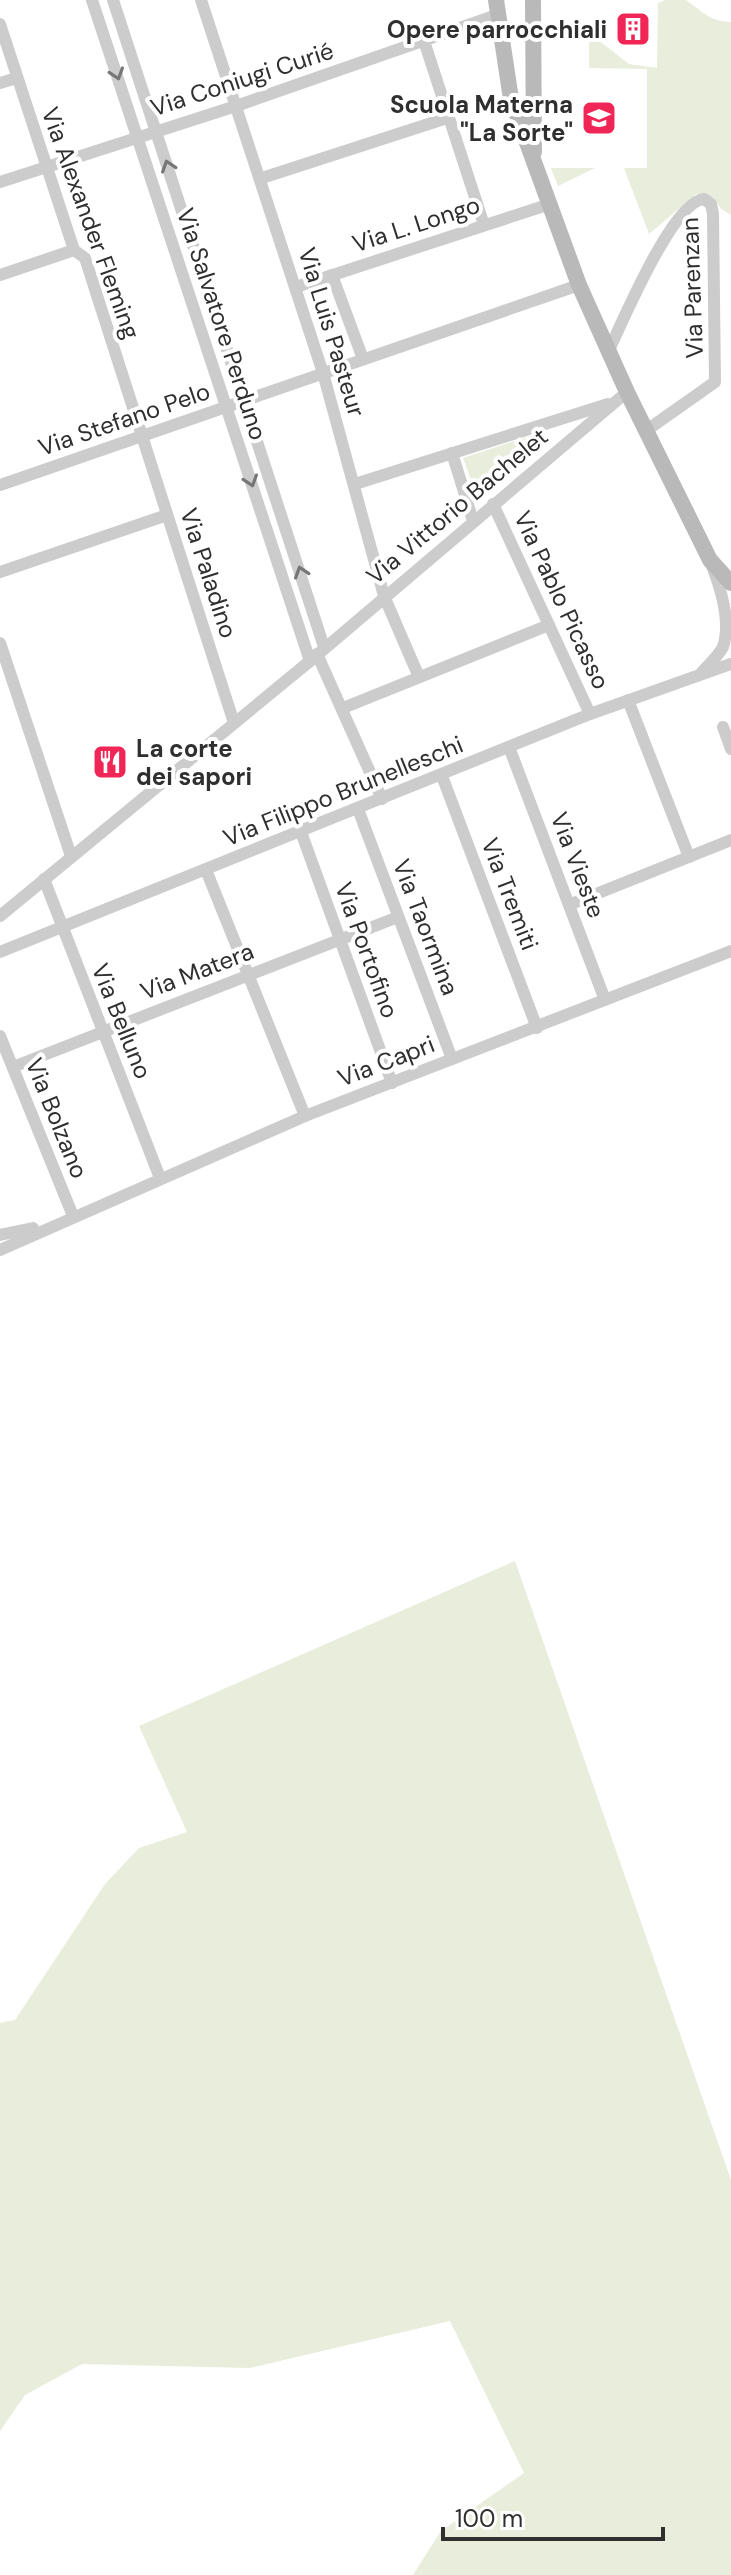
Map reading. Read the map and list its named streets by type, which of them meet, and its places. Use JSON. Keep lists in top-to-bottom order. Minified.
{"streets":{"street":["Via Coniugi Curié","Via Alexander Fleming","Via L. Longo","Via Parenzan","Via Salvatore Perduno","Via Luis Pasteur","Via Stefano Pelo","Via Vittorio Bachelet","Via Paladino","Via Pablo Picasso","Via Filippo Brunelleschi","Via Vieste","Via Tremiti","Via Taormina","Via Portofino","Via Matera","Via Belluno","Via Capri","Via Bolzano"]},"crossings":[["Via Coniugi Curié","Via Alexander Fleming"],["Via Coniugi Curié","Via Salvatore Perduno"],["Via Coniugi Curié","Via Luis Pasteur"],["Via Alexander Fleming","Via Stefano Pelo"],["Via Alexander Fleming","Via Paladino"],["Via L. Longo","Via Luis Pasteur"],["Via Salvatore Perduno","Via Stefano Pelo"],["Via Salvatore Perduno","Via Vittorio Bachelet"],["Via Luis Pasteur","Via Stefano Pelo"],["Via Luis Pasteur","Via Vittorio Bachelet"],["Via Stefano Pelo","Via Paladino"],["Via Vittorio Bachelet","Via Paladino"],["Via Vittorio Bachelet","Via Pablo Picasso"],["Via Vittorio Bachelet","Via Belluno"],["Via Pablo Picasso","Via Filippo Brunelleschi"],["Via Filippo Brunelleschi","Via Vieste"],["Via Filippo Brunelleschi","Via Tremiti"],["Via Filippo Brunelleschi","Via Taormina"],["Via Filippo Brunelleschi","Via Portofino"],["Via Filippo Brunelleschi","Via Belluno"],["Via Vieste","Via Capri"],["Via Tremiti","Via Capri"],["Via Taormina","Via Matera"],["Via Taormina","Via Capri"],["Via Portofino","Via Matera"],["Via Portofino","Via Capri"],["Via Matera","Via Belluno"],["Via Matera","Via Bolzano"],["Via Belluno","Via Capri"],["Via Capri","Via Bolzano"]],"places":{"building":["Opere parrocchiali"],"school or university":["Scuola Materna \"La Sorte\""],"restaurant":["La corte dei sapori"]},"scale_bar":"100 m"}
